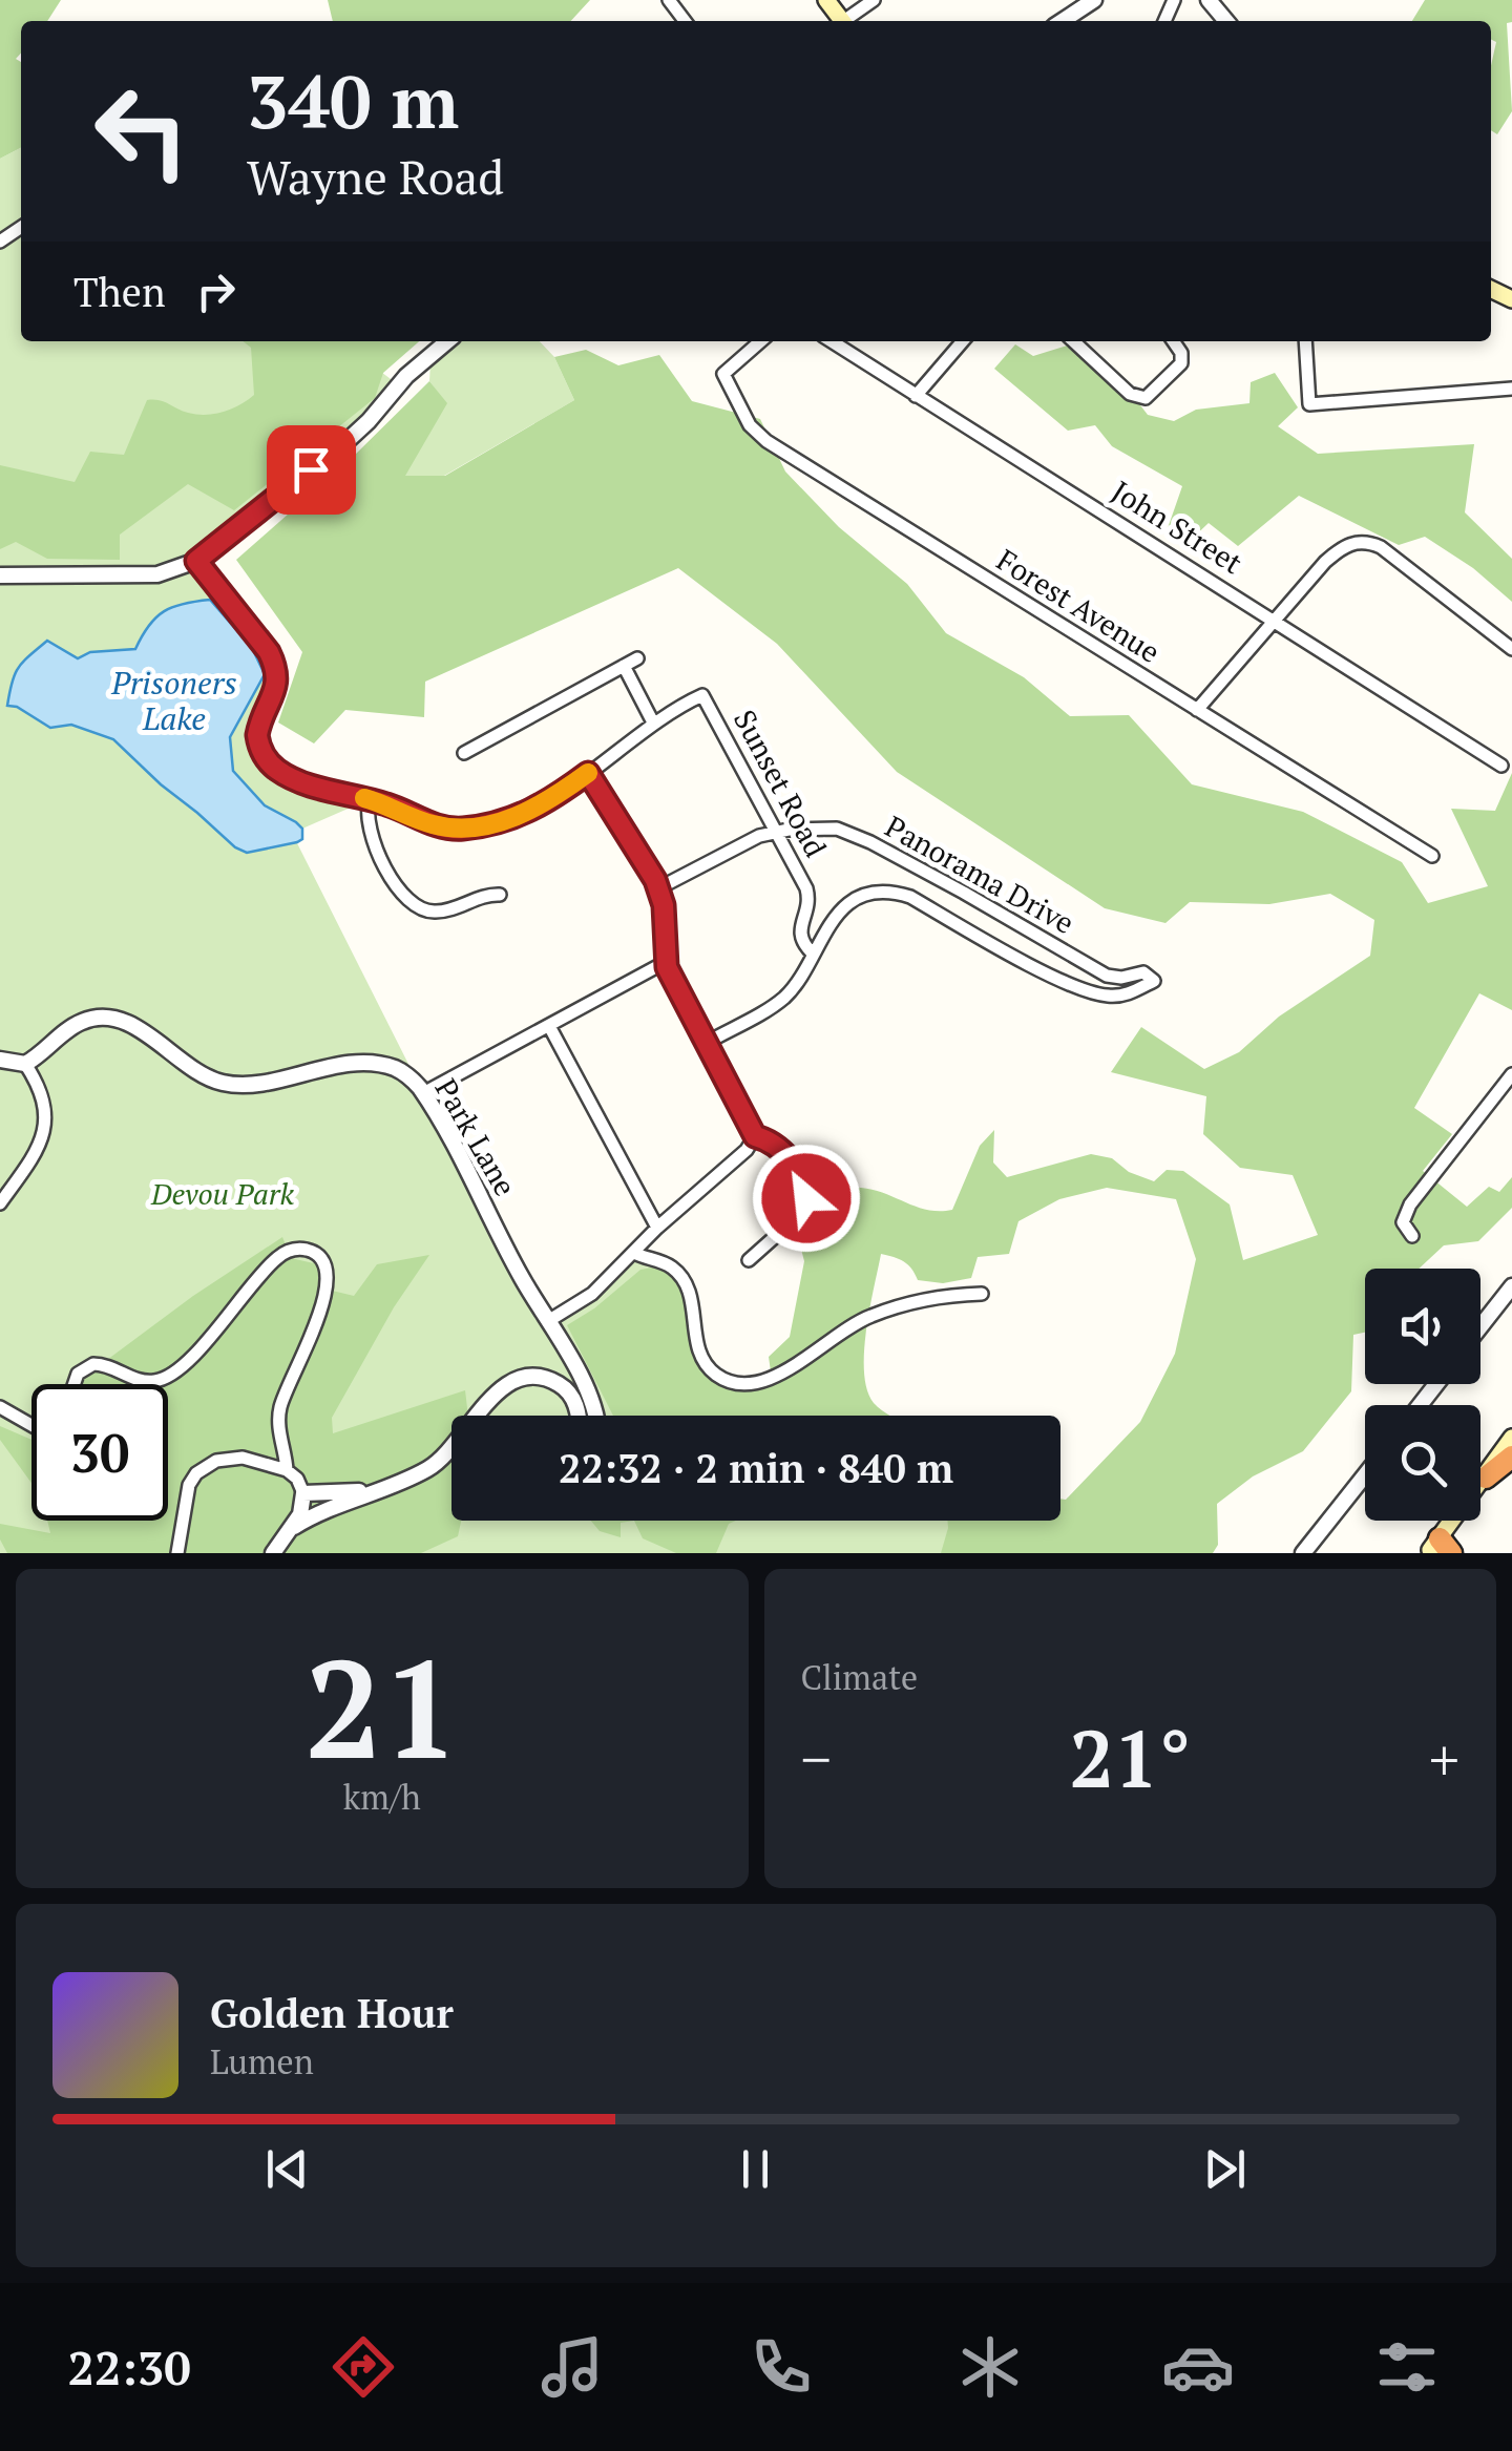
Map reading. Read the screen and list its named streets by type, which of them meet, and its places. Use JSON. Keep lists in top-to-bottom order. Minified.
{"streets":{"street":["John Street","Forest Avenue","Sunset Road","Panorama Drive","Park Lane"]},"crossings":[["Sunset Road","Panorama Drive"]],"water":["Prisoners Lake"],"parks":["Devou Park"],"page":{"turn":["340 m","Wayne Road"],"then":"Then","limit":"30","trip":"22:32 · 2 min · 840 m","tile":[["21","km/h"],"Climate"],"heat":["−","21°","+"],"song":["Golden Hour","Lumen"],"tabs":"22:30"}}
